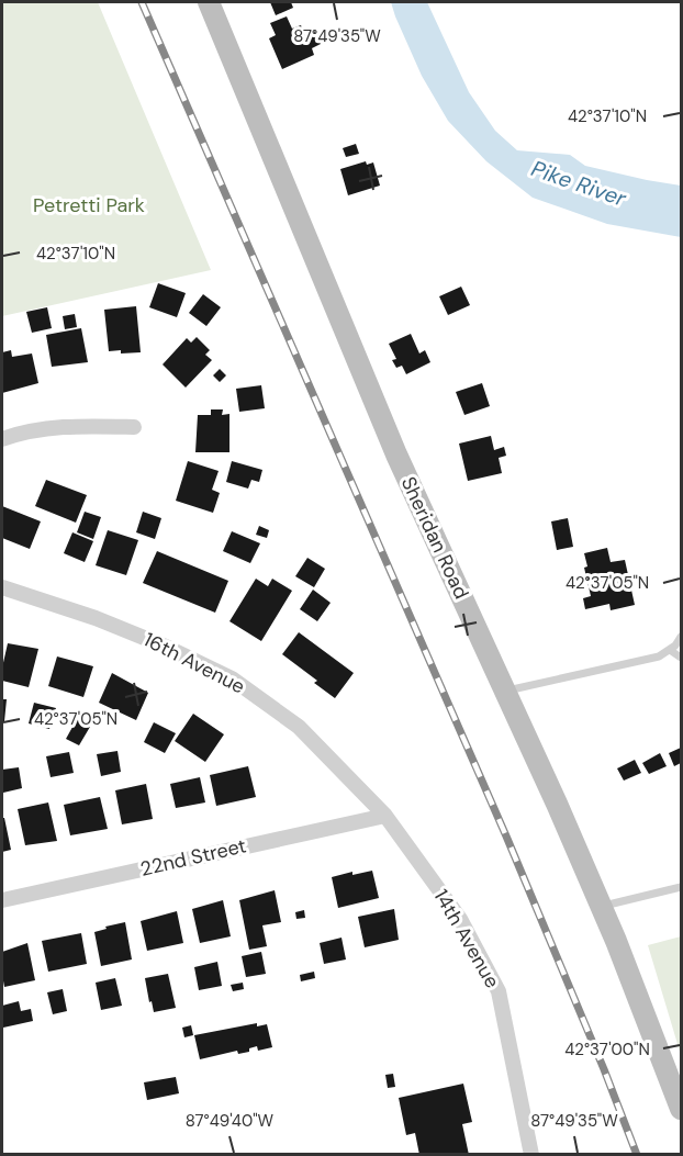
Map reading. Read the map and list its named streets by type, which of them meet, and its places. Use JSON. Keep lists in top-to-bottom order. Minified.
{"streets":{"street":["Sheridan Road","16th Avenue","22nd Street","14th Avenue"]},"crossings":[["16th Avenue","22nd Street"],["16th Avenue","14th Avenue"],["22nd Street","14th Avenue"]],"water":["Pike River"],"parks":["Petretti Park"],"coordinates":["87°49'35\"W","42°37'10\"N","42°37'05\"N","42°37'00\"N","87°49'40\"W"]}
